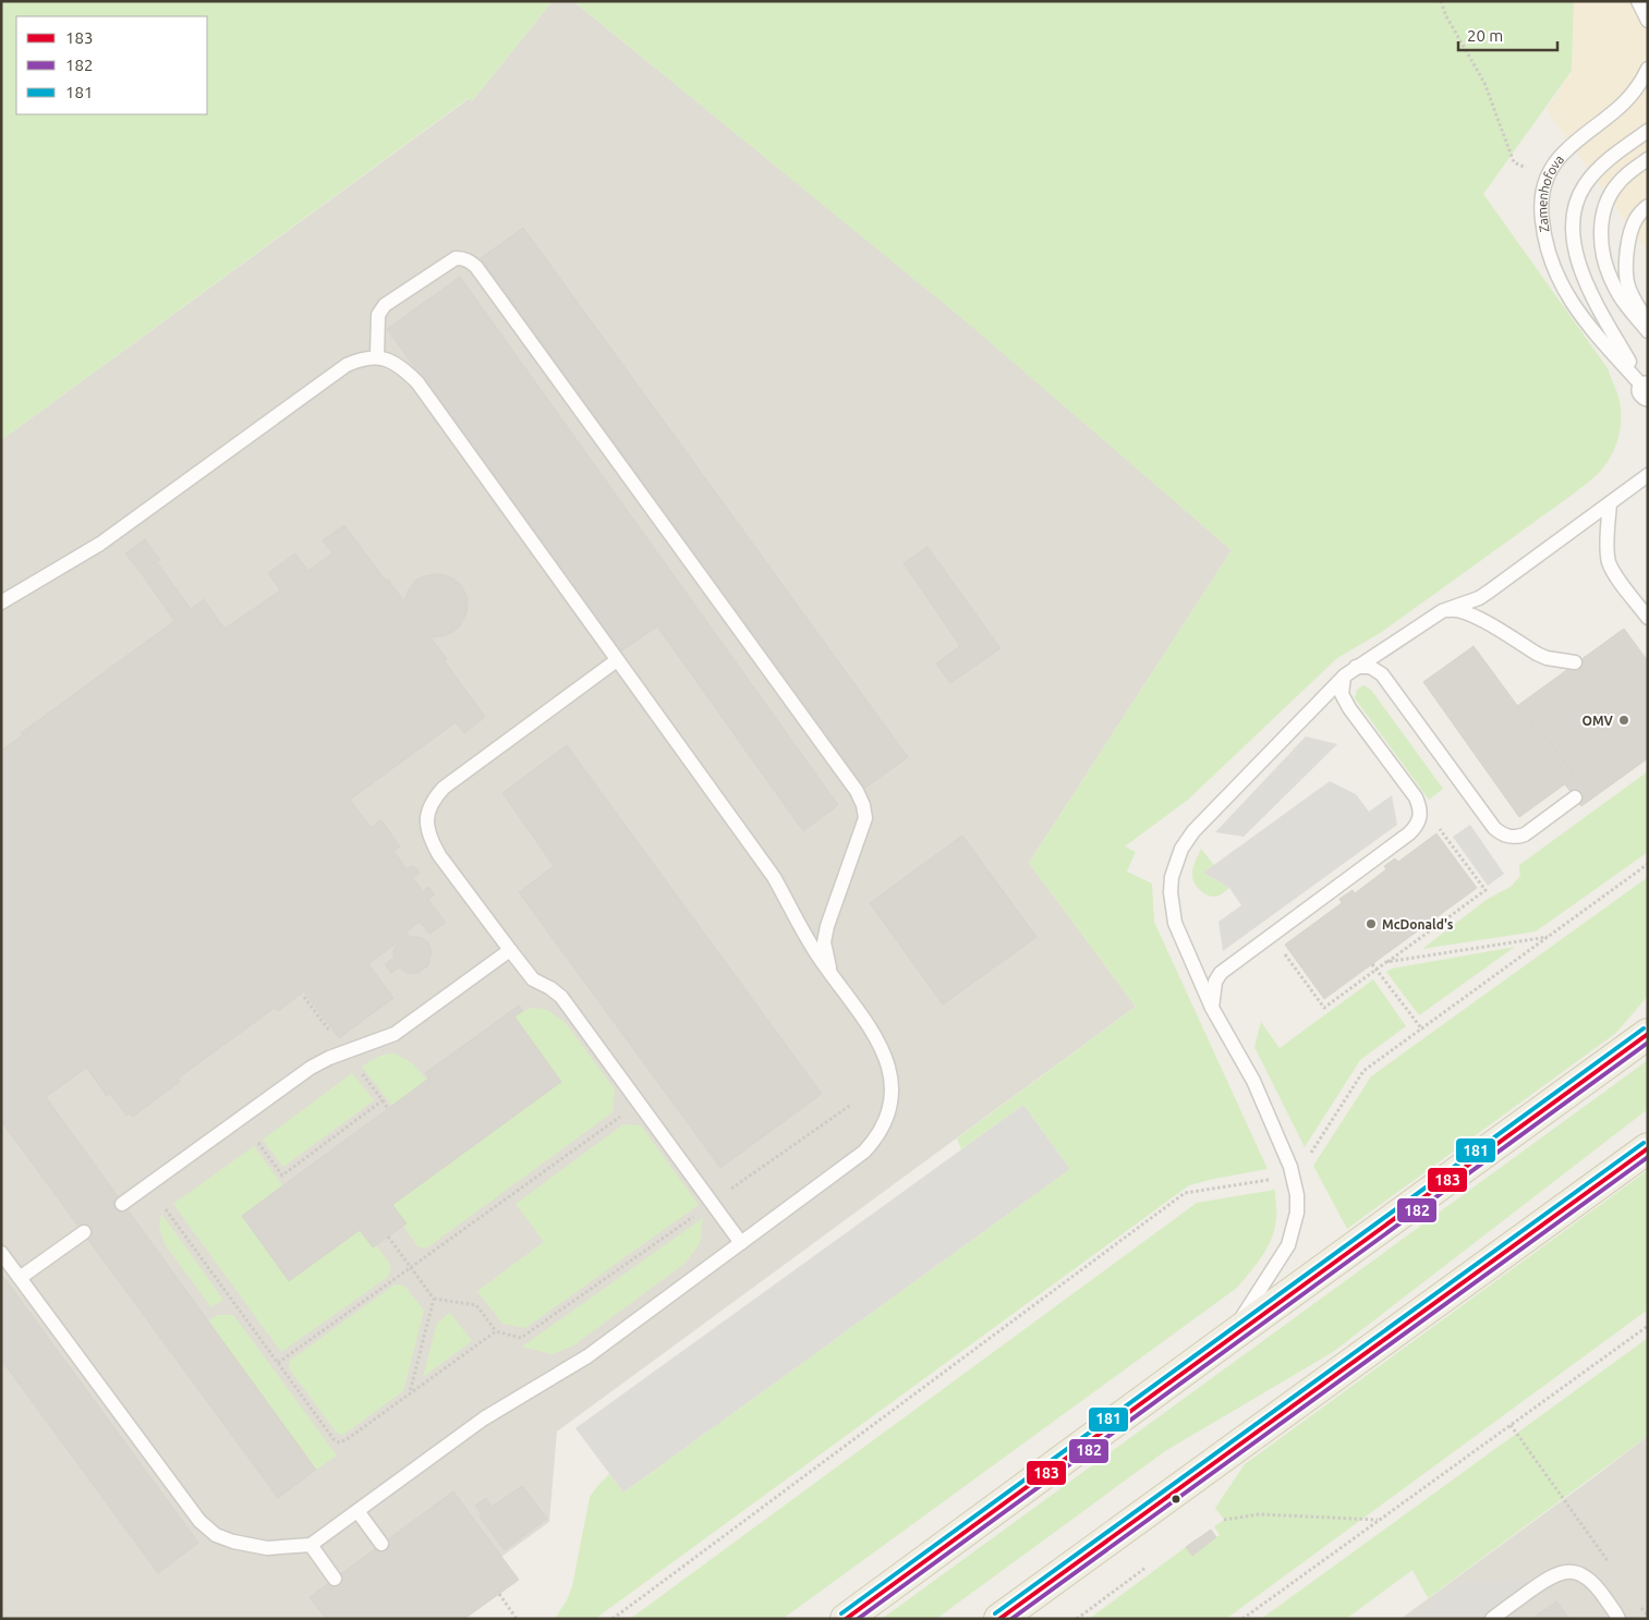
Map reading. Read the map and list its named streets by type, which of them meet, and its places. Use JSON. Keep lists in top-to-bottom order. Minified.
{"streets":{"lane":["Zamenhofova"]},"places":["OMV","McDonald's"],"lines":["transit line 181","transit line 183","transit line 182"],"legend":["183","182","181"],"scale_bar":"20 m"}
